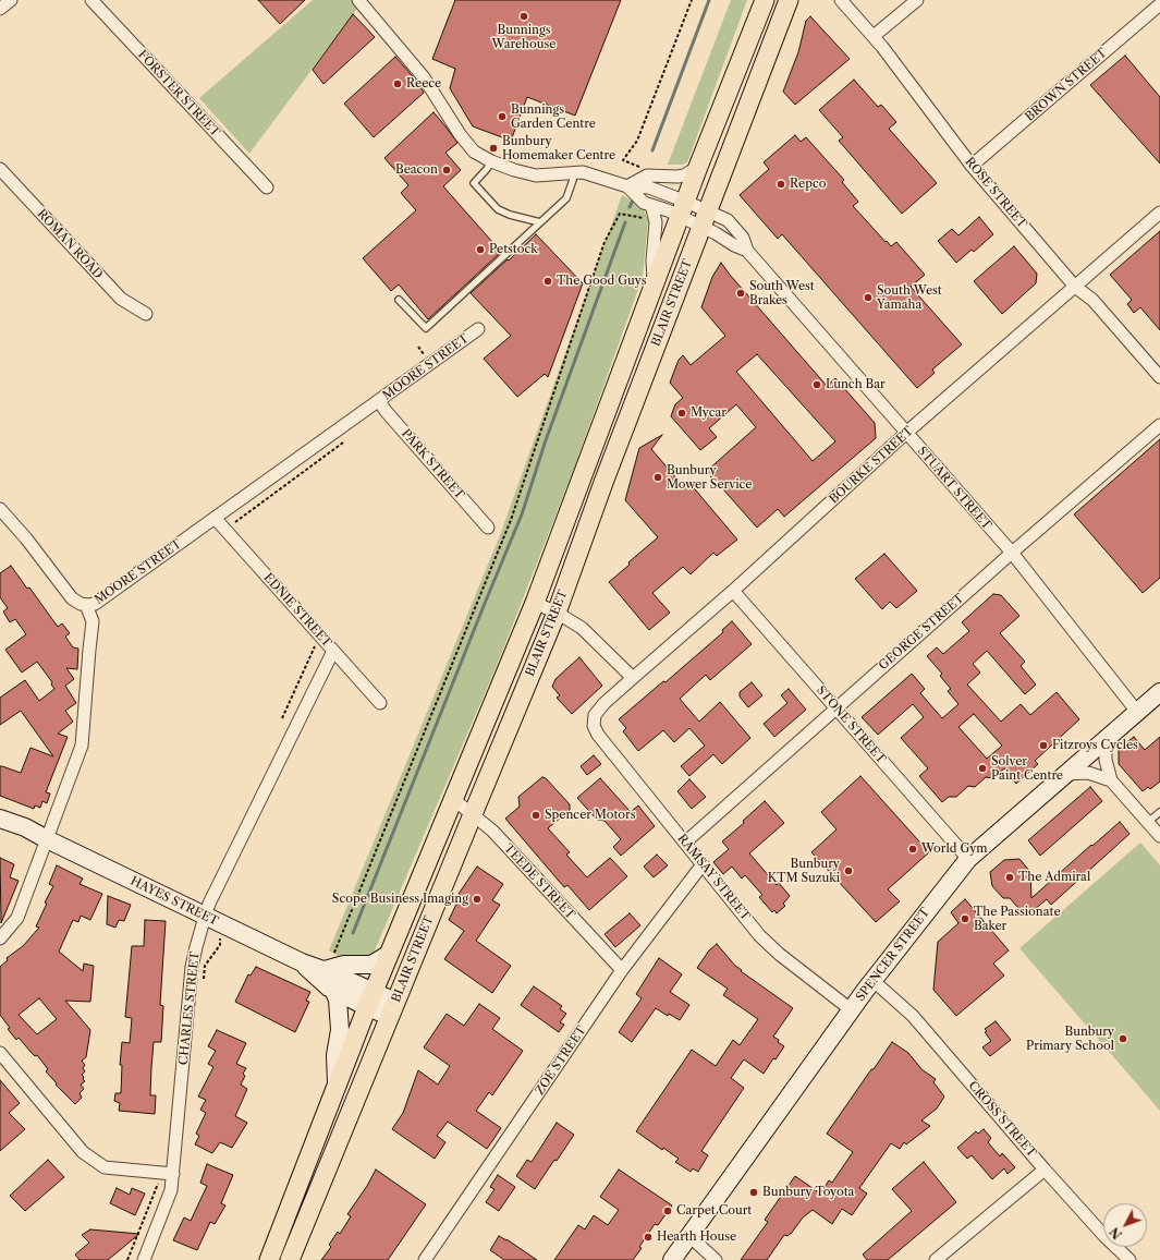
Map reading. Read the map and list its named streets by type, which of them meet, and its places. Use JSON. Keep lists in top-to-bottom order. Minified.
{"streets":{"main road":["BLAIR STREET","HAYES STREET","SPENCER STREET"],"street":["BROWN STREET","FORSTER STREET","ROSE STREET","ROMAN ROAD","MOORE STREET","PARK STREET","BOURKE STREET","STUART STREET","EDNIE STREET","GEORGE STREET","STONE STREET","RAMSAY STREET","TEEDE STREET","CHARLES STREET","ZOE STREET","CROSS STREET"]},"crossings":[["BROWN STREET","ROSE STREET"],["ROSE STREET","BOURKE STREET"],["BLAIR STREET","STUART STREET"],["BLAIR STREET","TEEDE STREET"],["BLAIR STREET","HAYES STREET"],["MOORE STREET","PARK STREET"],["MOORE STREET","EDNIE STREET"],["MOORE STREET","HAYES STREET"],["BOURKE STREET","STUART STREET"],["BOURKE STREET","STONE STREET"],["BOURKE STREET","RAMSAY STREET"],["STUART STREET","GEORGE STREET"],["STUART STREET","SPENCER STREET"],["EDNIE STREET","CHARLES STREET"],["GEORGE STREET","STONE STREET"],["GEORGE STREET","RAMSAY STREET"],["STONE STREET","SPENCER STREET"],["RAMSAY STREET","SPENCER STREET"],["RAMSAY STREET","ZOE STREET"],["TEEDE STREET","ZOE STREET"],["HAYES STREET","CHARLES STREET"],["SPENCER STREET","CROSS STREET"]],"places":["Bunnings Warehouse","Reece","Bunnings Garden Centre","Bunbury Homemaker Centre","Beacon","Repco","Petstock","The Good Guys","South West Brakes","South West Yamaha","Lunch Bar","Mycar","Bunbury Mower Service","Fitzroys Cycles","Solver Paint Centre","Spencer Motors","World Gym","Bunbury KTM Suzuki","The Admiral","Scope Business Imaging","The Passionate Baker","Bunbury Primary School","Bunbury Toyota","Carpet Court","Hearth House"],"north":"bottom left"}
